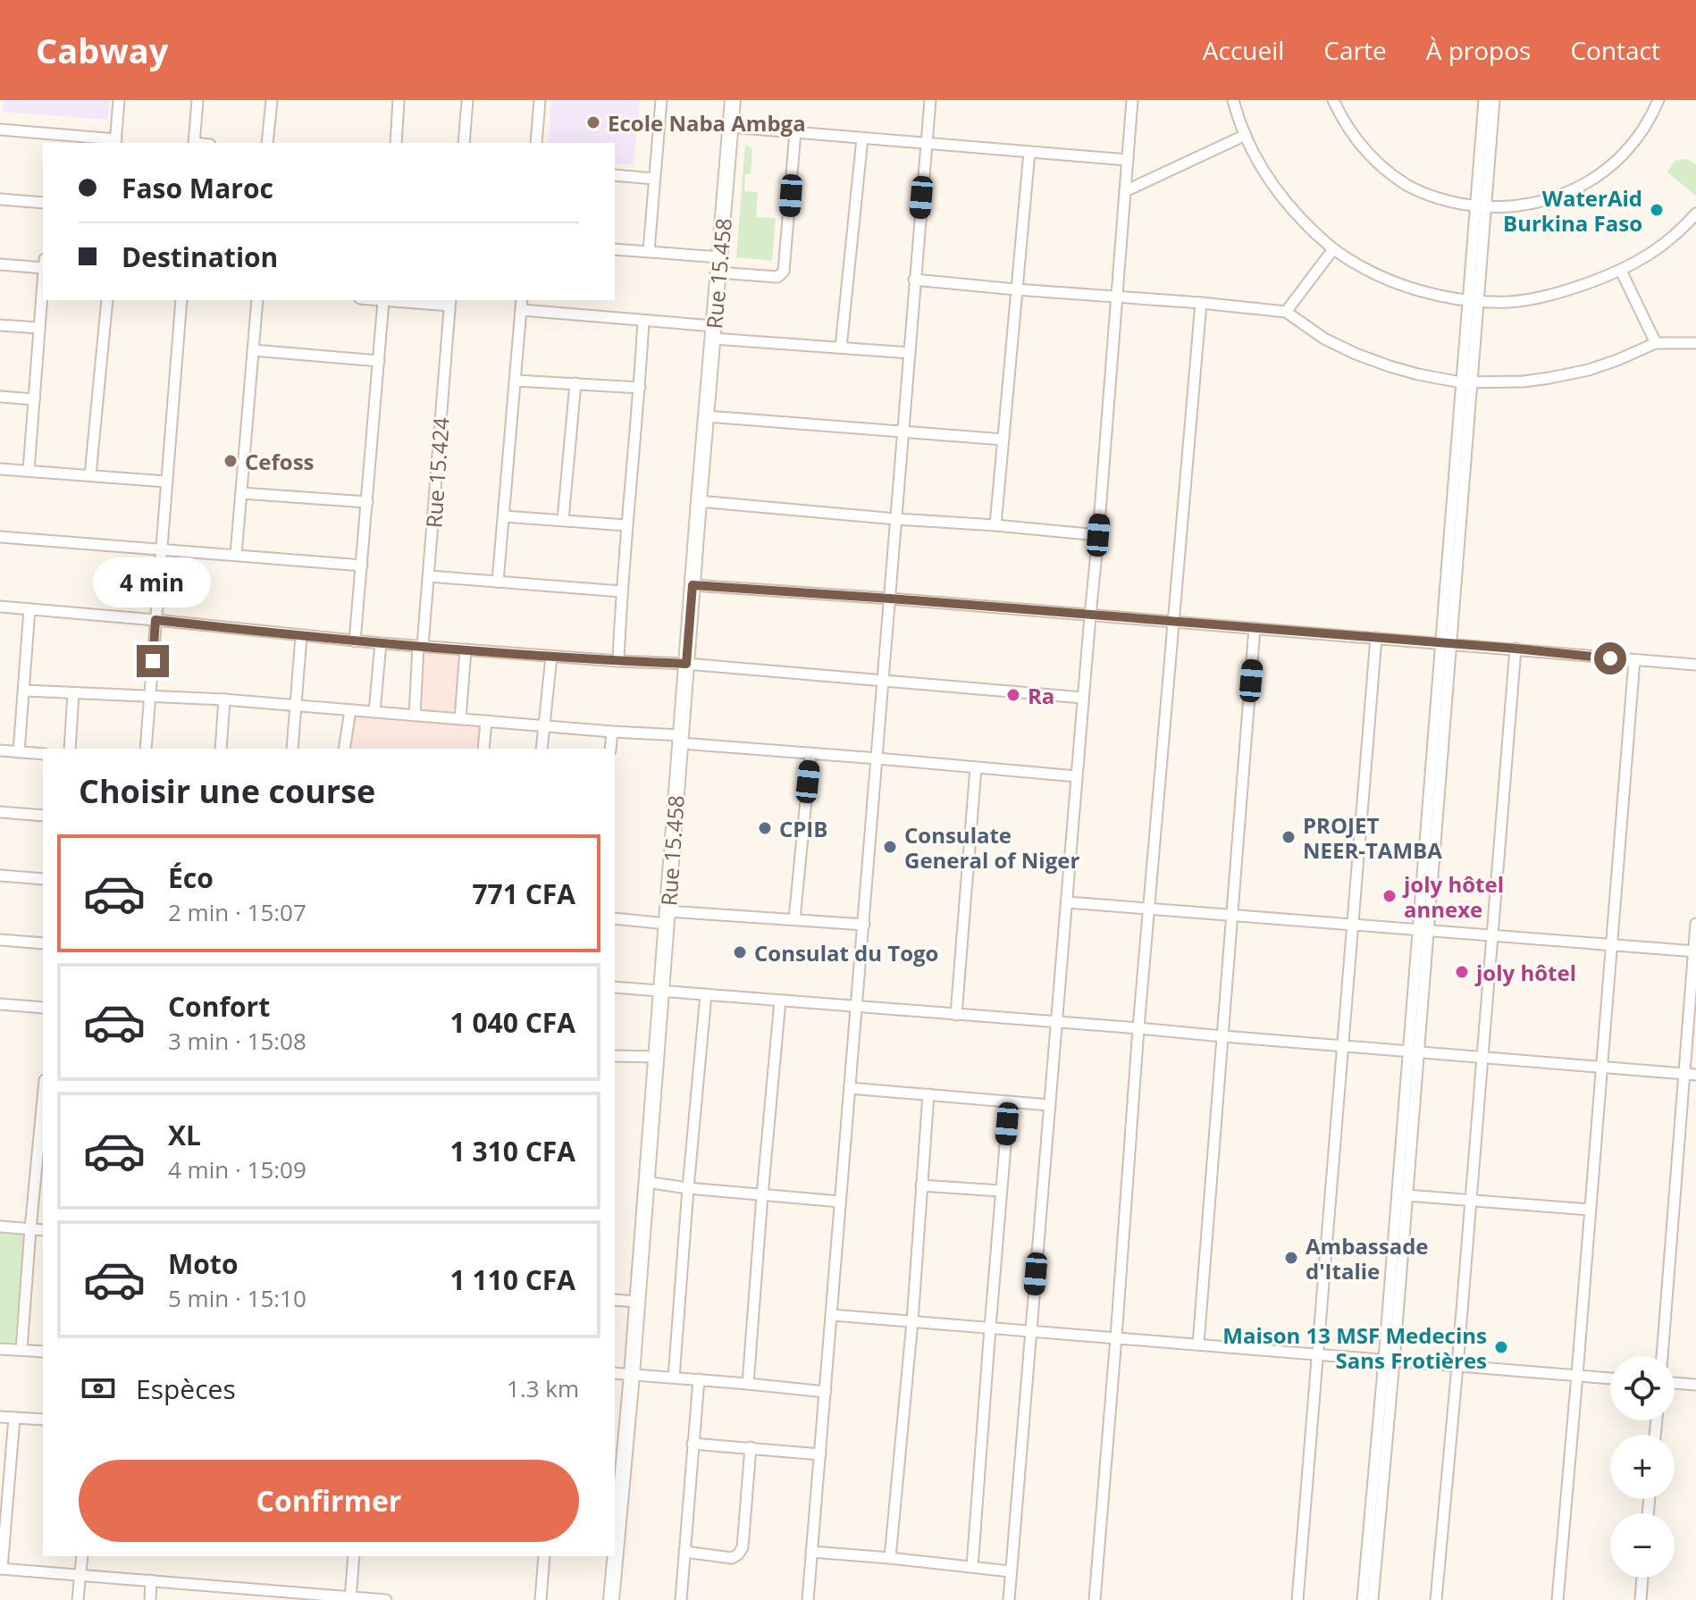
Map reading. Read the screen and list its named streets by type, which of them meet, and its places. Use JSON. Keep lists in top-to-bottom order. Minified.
{"streets":{"main road":["Rue 15.458"],"street":["Rue 15.424"]},"places":["Ecole Naba Ambga","WaterAid Burkina Faso","Cefoss","Ra","CPIB","PROJET NEER-TAMBA","Consulate General of Niger","joly hôtel annexe","Consulat du Togo","joly hôtel","Ambassade d'Italie","Maison 13 MSF Medecins Sans Frotières"],"page":{"header":"Cabway","nav":["Accueil","Carte","À propos","Contact"],"banner":["Faso Maroc","Destination"],"bubble":"4 min","heading":"Choisir une course","list":[{"name":"Éco","note":"2 min · 15:07","value":"771 CFA"},{"name":"Confort","note":"3 min · 15:08","value":"1 040 CFA"},{"name":"XL","note":"4 min · 15:09","value":"1 310 CFA"},{"name":"Moto","note":"5 min · 15:10","value":"1 110 CFA"}],"pay":["Espèces","1.3 km"],"map_buttons":["+","−"],"buttons":"Confirmer"}}
